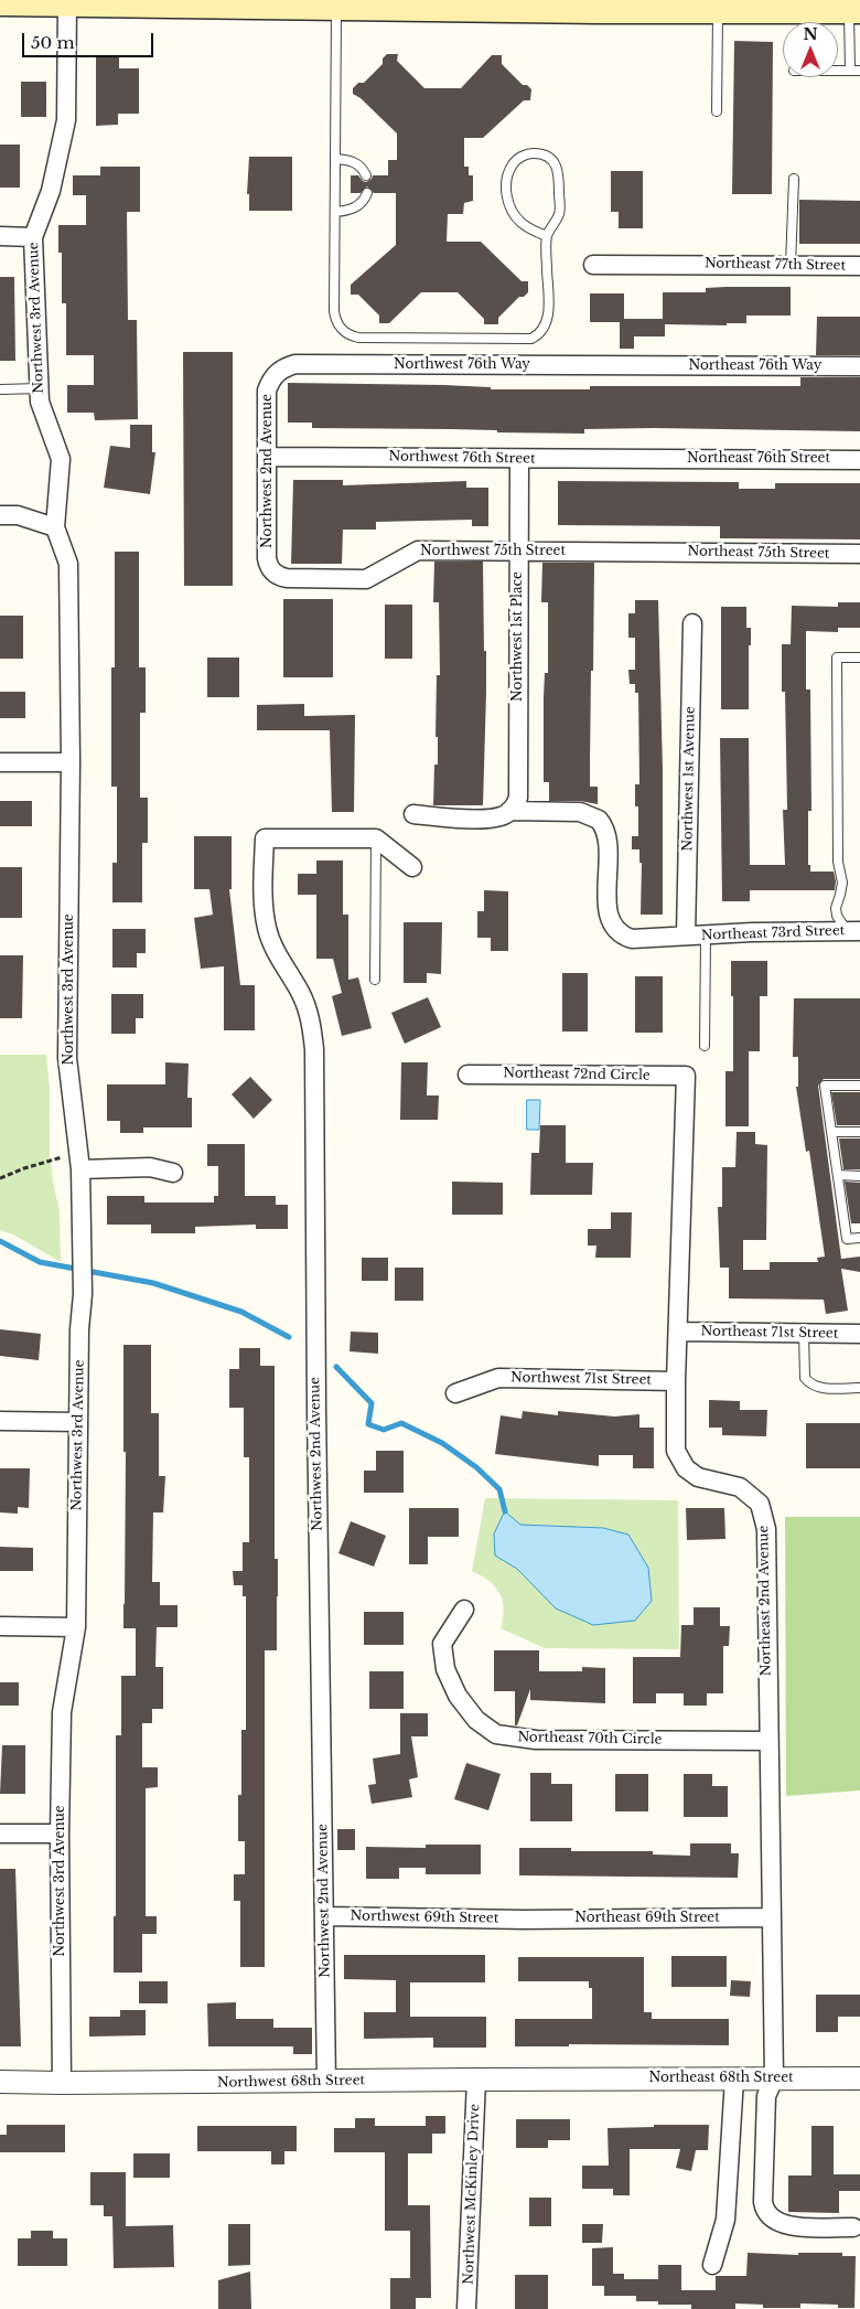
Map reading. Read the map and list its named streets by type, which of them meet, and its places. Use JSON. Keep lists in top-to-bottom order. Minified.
{"streets":{"street":["Northeast 77th Street","Northwest 3rd Avenue","Northwest 76th Way","Northeast 76th Way","Northwest 76th Street","Northeast 76th Street","Northwest 2nd Avenue","Northwest 75th Street","Northeast 75th Street","Northwest 1st Place","Northwest 1st Avenue","Northeast 73rd Street","Northeast 72nd Circle","Northeast 71st Street","Northwest 71st Street","Northeast 2nd Avenue","Northeast 70th Circle","Northwest 69th Street","Northeast 69th Street","Northeast 68th Street","Northwest 68th Street","Northwest McKinley Drive"]},"crossings":[["Northwest 3rd Avenue","Northwest 68th Street"],["Northwest 76th Way","Northeast 76th Way"],["Northwest 76th Way","Northwest 2nd Avenue"],["Northwest 76th Street","Northeast 76th Street"],["Northwest 76th Street","Northwest 2nd Avenue"],["Northwest 76th Street","Northwest 1st Place"],["Northwest 2nd Avenue","Northwest 75th Street"],["Northwest 2nd Avenue","Northwest 69th Street"],["Northwest 2nd Avenue","Northwest 68th Street"],["Northwest 75th Street","Northeast 75th Street"],["Northwest 75th Street","Northwest 1st Place"],["Northwest 1st Place","Northeast 73rd Street"],["Northwest 1st Avenue","Northeast 73rd Street"],["Northeast 72nd Circle","Northeast 2nd Avenue"],["Northeast 71st Street","Northeast 2nd Avenue"],["Northwest 71st Street","Northeast 2nd Avenue"],["Northeast 2nd Avenue","Northeast 70th Circle"],["Northeast 2nd Avenue","Northeast 69th Street"],["Northeast 2nd Avenue","Northeast 68th Street"],["Northwest 69th Street","Northeast 69th Street"],["Northeast 68th Street","Northwest 68th Street"],["Northwest 68th Street","Northwest McKinley Drive"]],"scale_bar":"50 m","north":"top"}
